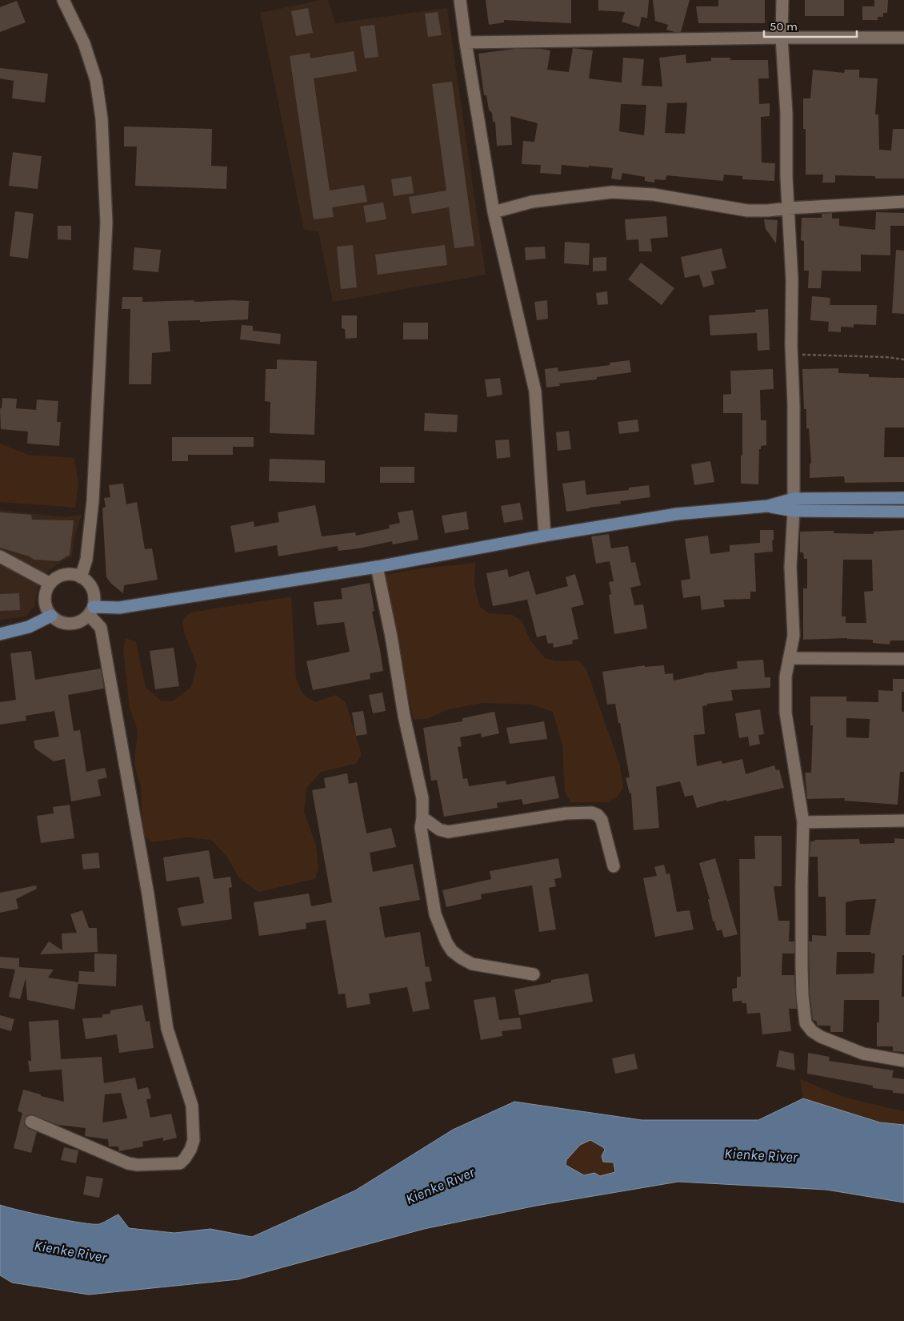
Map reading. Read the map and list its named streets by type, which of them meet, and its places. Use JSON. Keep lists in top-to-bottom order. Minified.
{"water":["Kienke River"],"scale_bar":"50 m"}
